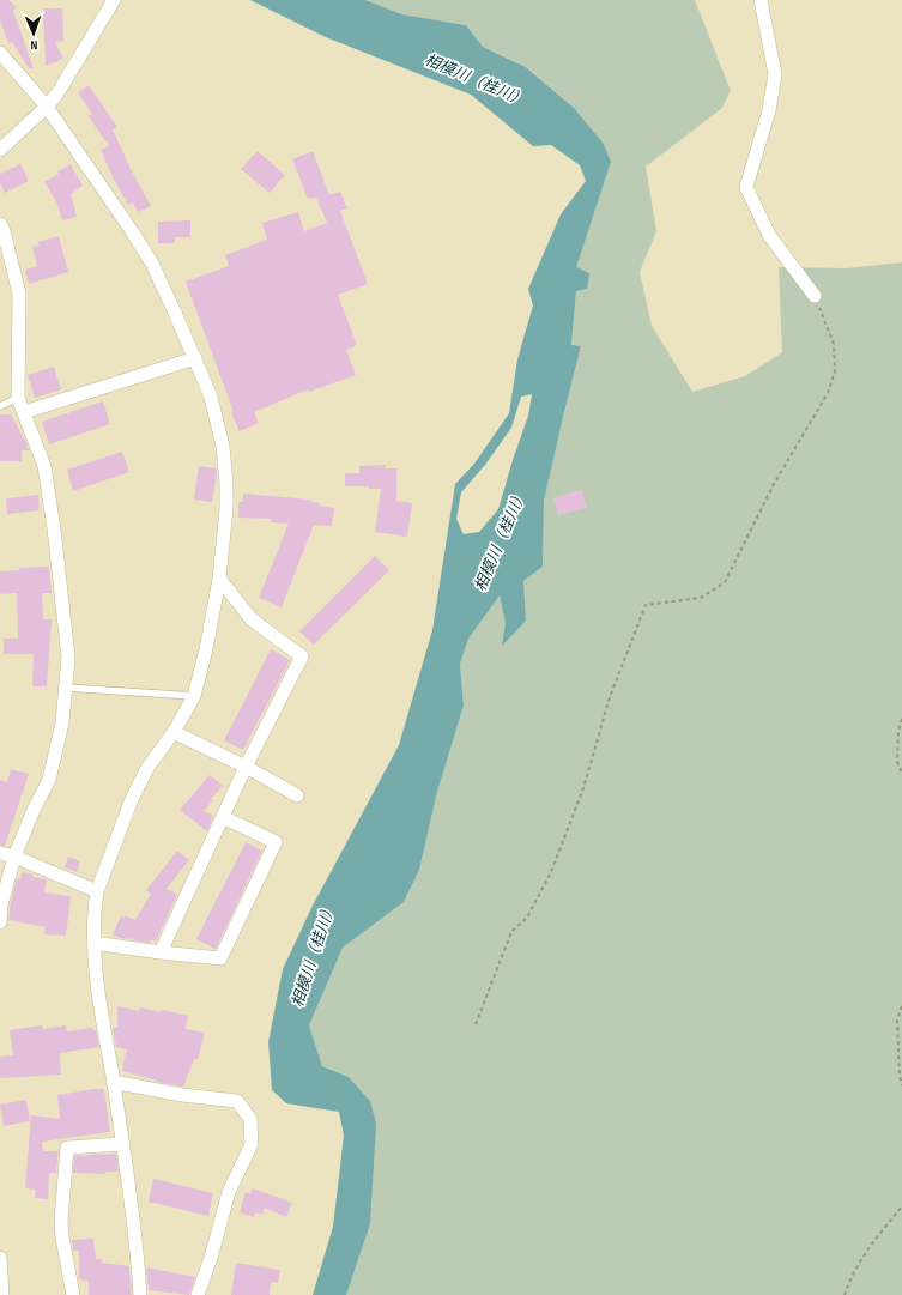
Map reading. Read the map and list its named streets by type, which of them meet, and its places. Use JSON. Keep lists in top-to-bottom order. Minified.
{"water":["相模川（桂川）"],"north":"bottom"}
